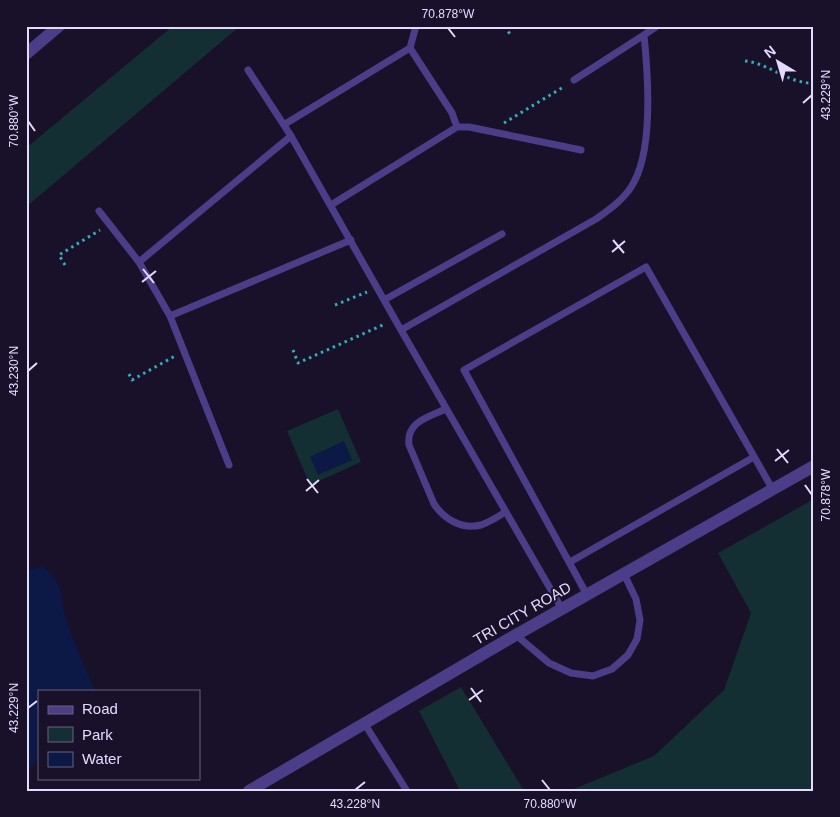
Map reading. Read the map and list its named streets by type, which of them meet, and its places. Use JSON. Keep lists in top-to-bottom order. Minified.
{"streets":{"street":["TRI CITY ROAD"]},"legend":["Road","Park","Water"],"north":"top left","coordinates":["70.878°W","43.229°N","70.880°W","43.230°N","43.228°N"]}
